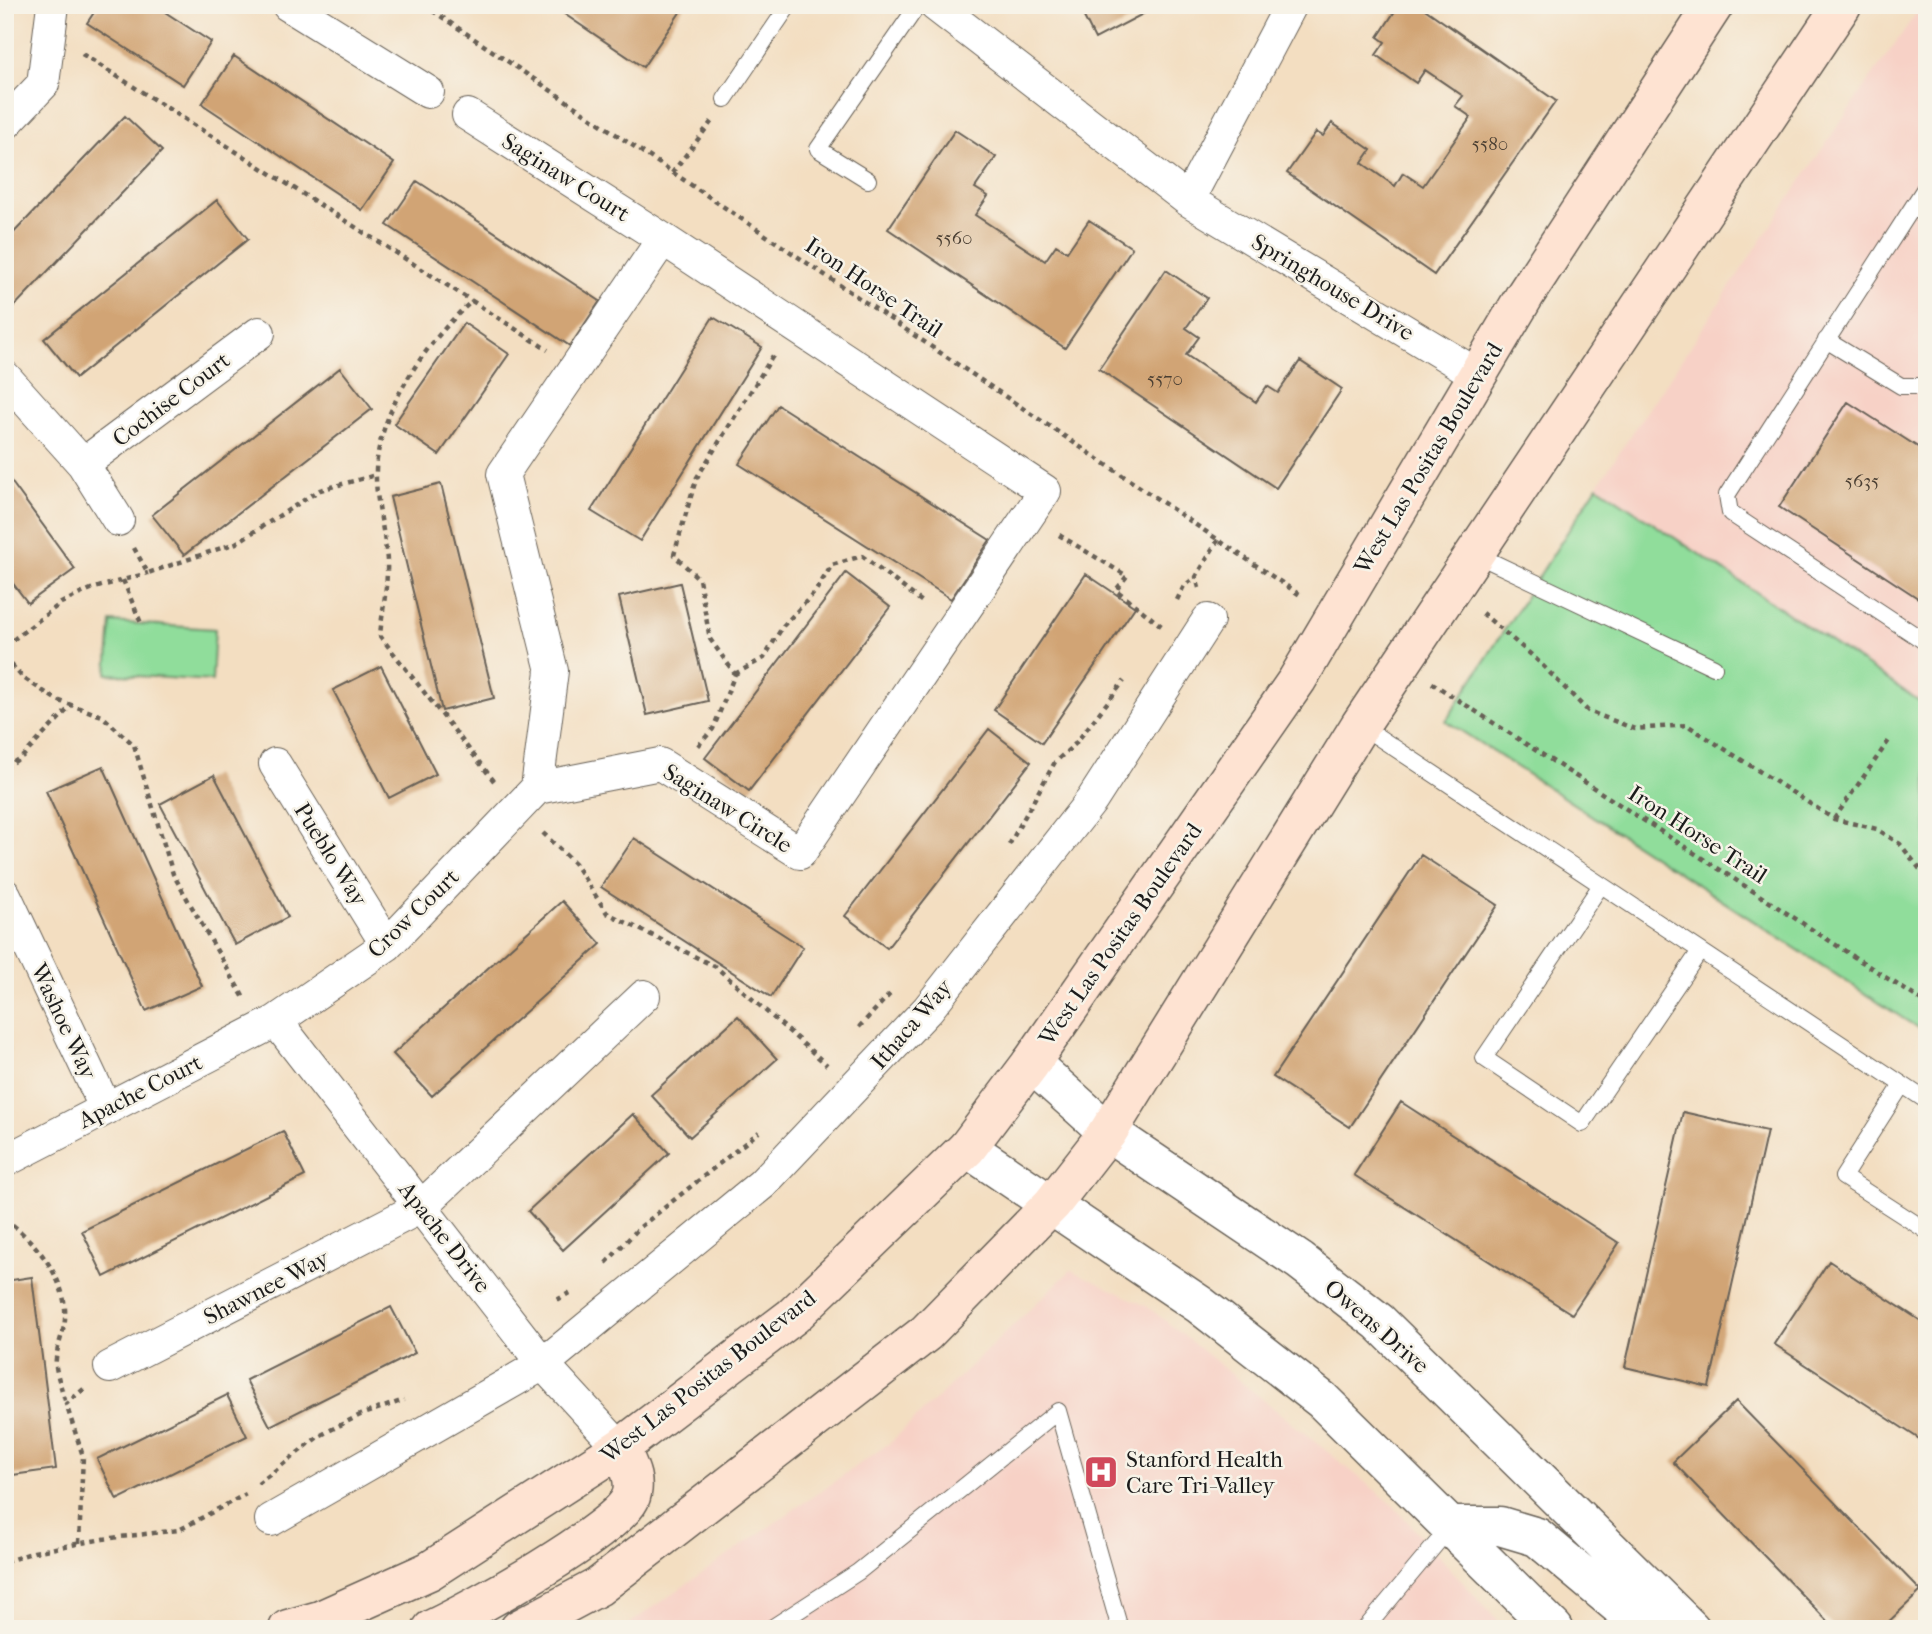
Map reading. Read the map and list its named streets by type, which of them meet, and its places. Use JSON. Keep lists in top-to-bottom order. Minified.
{"streets":{"main road":["West Las Positas Boulevard"],"street":["Saginaw Court","Springhouse Drive","Cochise Court","Saginaw Circle","Pueblo Way","Crow Court","Washoe Way","Ithaca Way","Apache Court","Apache Drive","Shawnee Way","Owens Drive"],"path":["Iron Horse Trail"]},"crossings":[["Saginaw Court","Saginaw Circle"],["Springhouse Drive","West Las Positas Boulevard"],["West Las Positas Boulevard","Apache Drive"],["West Las Positas Boulevard","Owens Drive"],["Saginaw Circle","Crow Court"],["Pueblo Way","Crow Court"],["Crow Court","Apache Court"],["Crow Court","Apache Drive"],["Washoe Way","Apache Court"],["Ithaca Way","Apache Drive"],["Apache Court","Apache Drive"],["Apache Drive","Shawnee Way"]],"places":{"hospital":["Stanford Health Care Tri-Valley"]},"house_numbers":["5580","5560","5570","5635"]}
